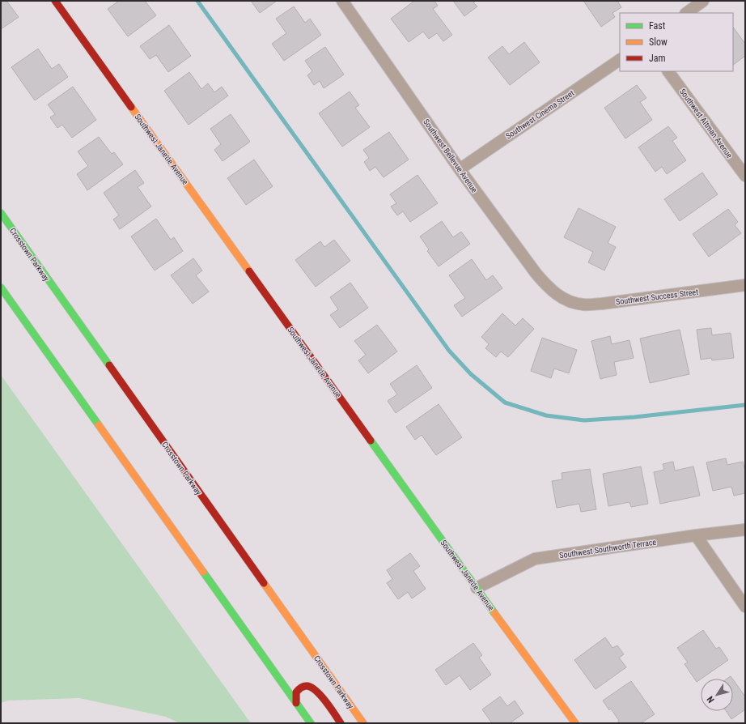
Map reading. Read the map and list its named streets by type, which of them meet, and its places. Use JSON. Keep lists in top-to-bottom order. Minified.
{"streets":{"main road":["Southwest Janette Avenue","Crosstown Parkway"],"street":["Southwest Cinema Street","Southwest Altman Avenue","Southwest Bellevue Avenue","Southwest Success Street","Southwest Southworth Terrace"]},"crossings":[["Southwest Cinema Street","Southwest Bellevue Avenue"],["Southwest Janette Avenue","Southwest Southworth Terrace"],["Southwest Bellevue Avenue","Southwest Success Street"]],"legend":["Fast","Slow","Jam"],"north":"bottom left"}
